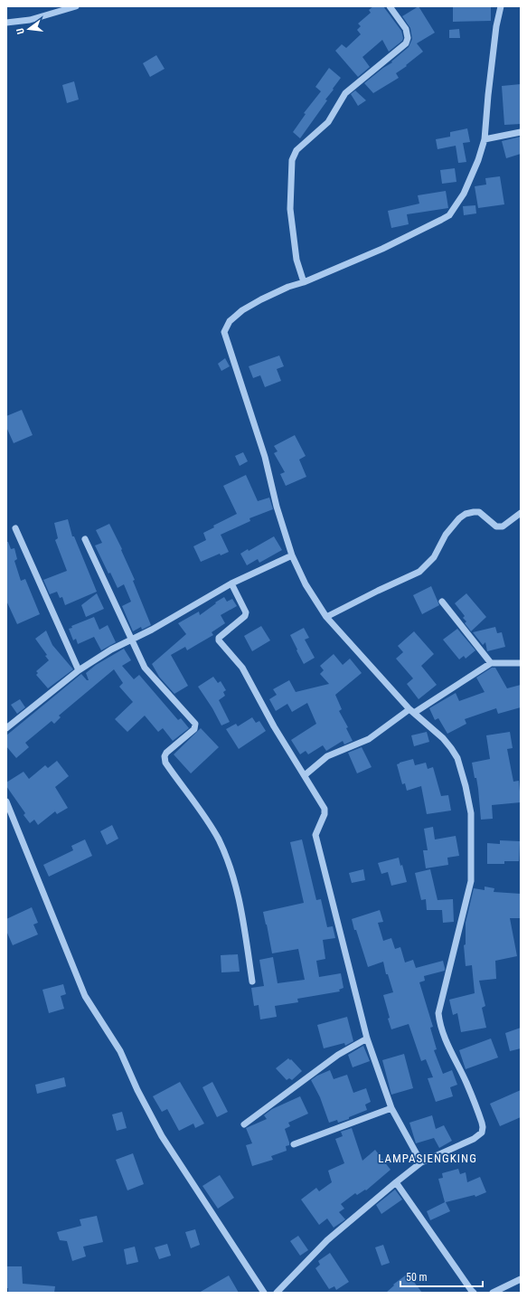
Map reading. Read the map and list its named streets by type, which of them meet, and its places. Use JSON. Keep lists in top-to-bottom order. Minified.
{"districts":["LAMPASIENGKING"],"scale_bar":"50 m","north":"left"}
